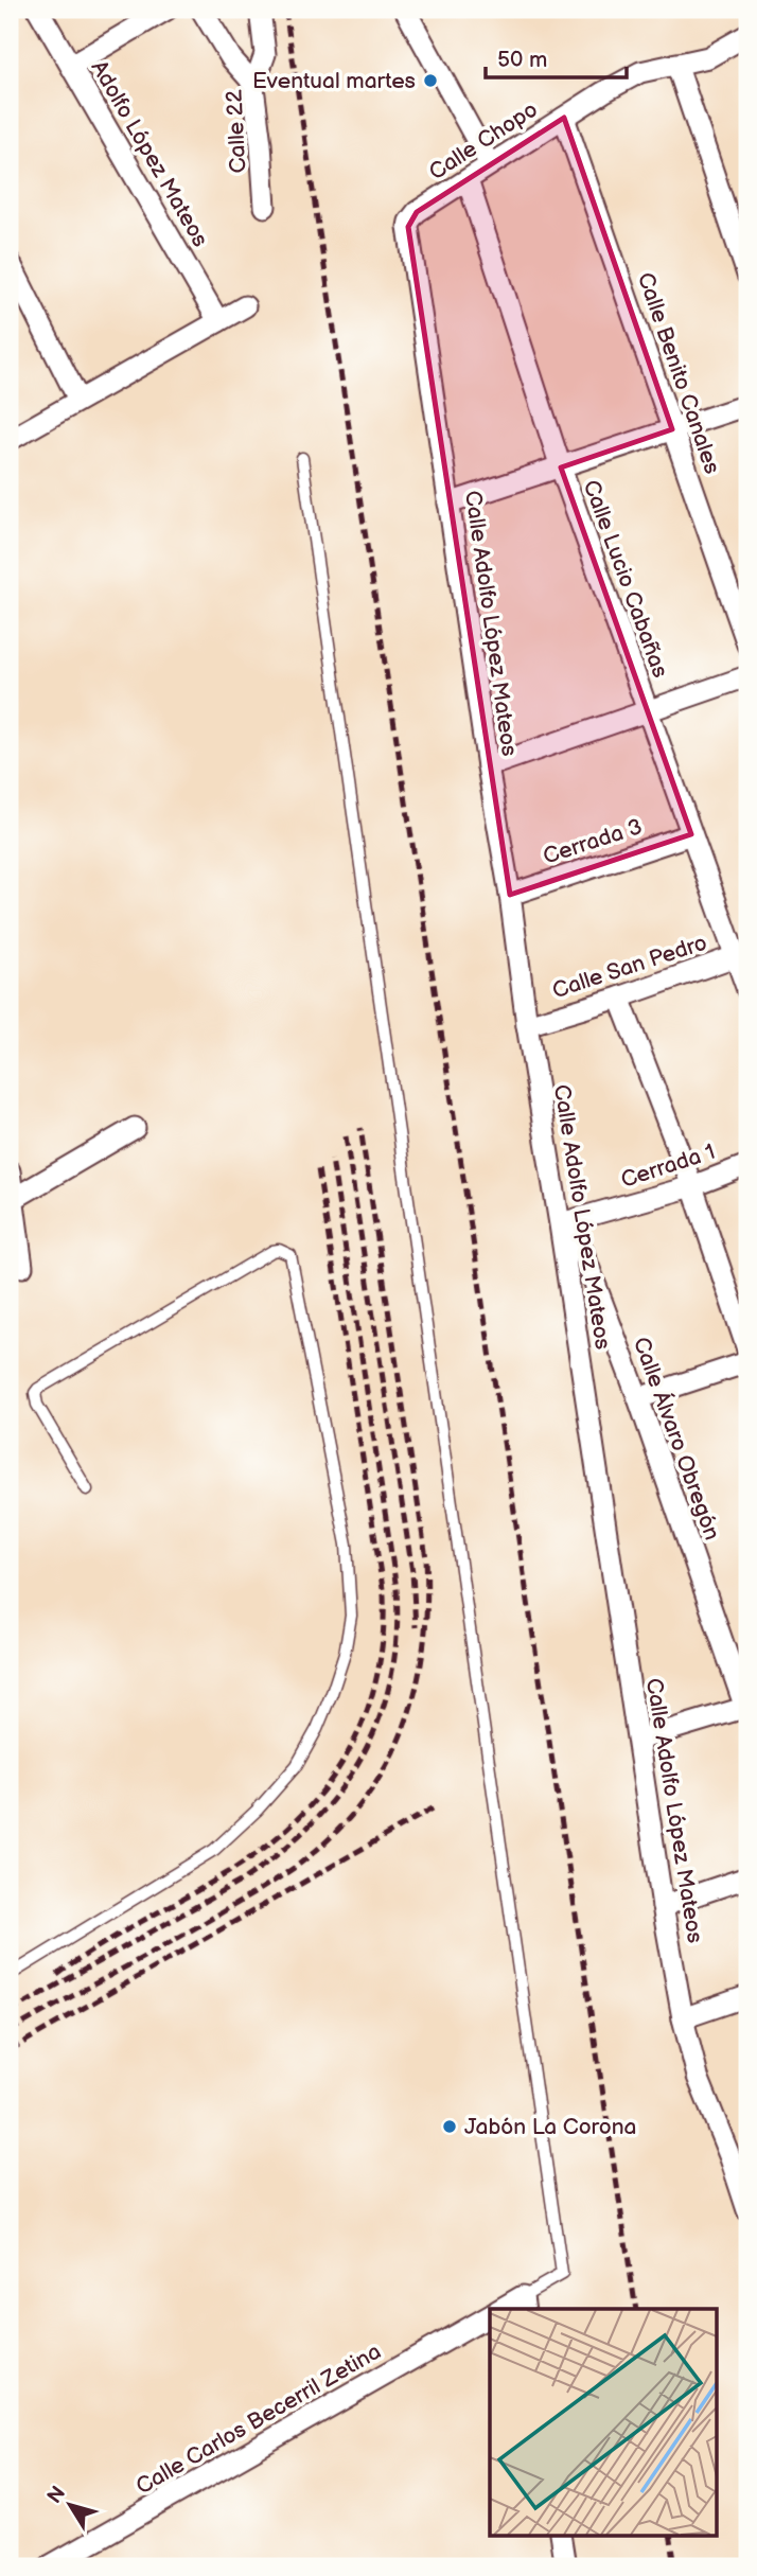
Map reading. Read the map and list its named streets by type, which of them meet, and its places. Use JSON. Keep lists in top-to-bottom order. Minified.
{"streets":{"street":["Calle 22","Calle Chopo","Adolfo López Mateos","Calle Benito Canales","Calle Lucio Cabañas","Calle Adolfo López Mateos","Cerrada 3","Calle San Pedro","Cerrada 1","Calle Álvaro Obregón","Calle Carlos Becerril Zetina"]},"crossings":[["Calle Chopo","Calle Benito Canales"],["Calle Chopo","Calle Lucio Cabañas"],["Calle Chopo","Calle Adolfo López Mateos"],["Calle Lucio Cabañas","Cerrada 3"],["Calle Lucio Cabañas","Calle San Pedro"],["Calle Adolfo López Mateos","Cerrada 3"],["Calle Adolfo López Mateos","Calle San Pedro"],["Calle Adolfo López Mateos","Cerrada 1"],["Calle Adolfo López Mateos","Calle Álvaro Obregón"],["Cerrada 1","Calle Álvaro Obregón"]],"places":["Eventual martes","Jabón La Corona"],"scale_bar":"50 m","north":"top left"}
